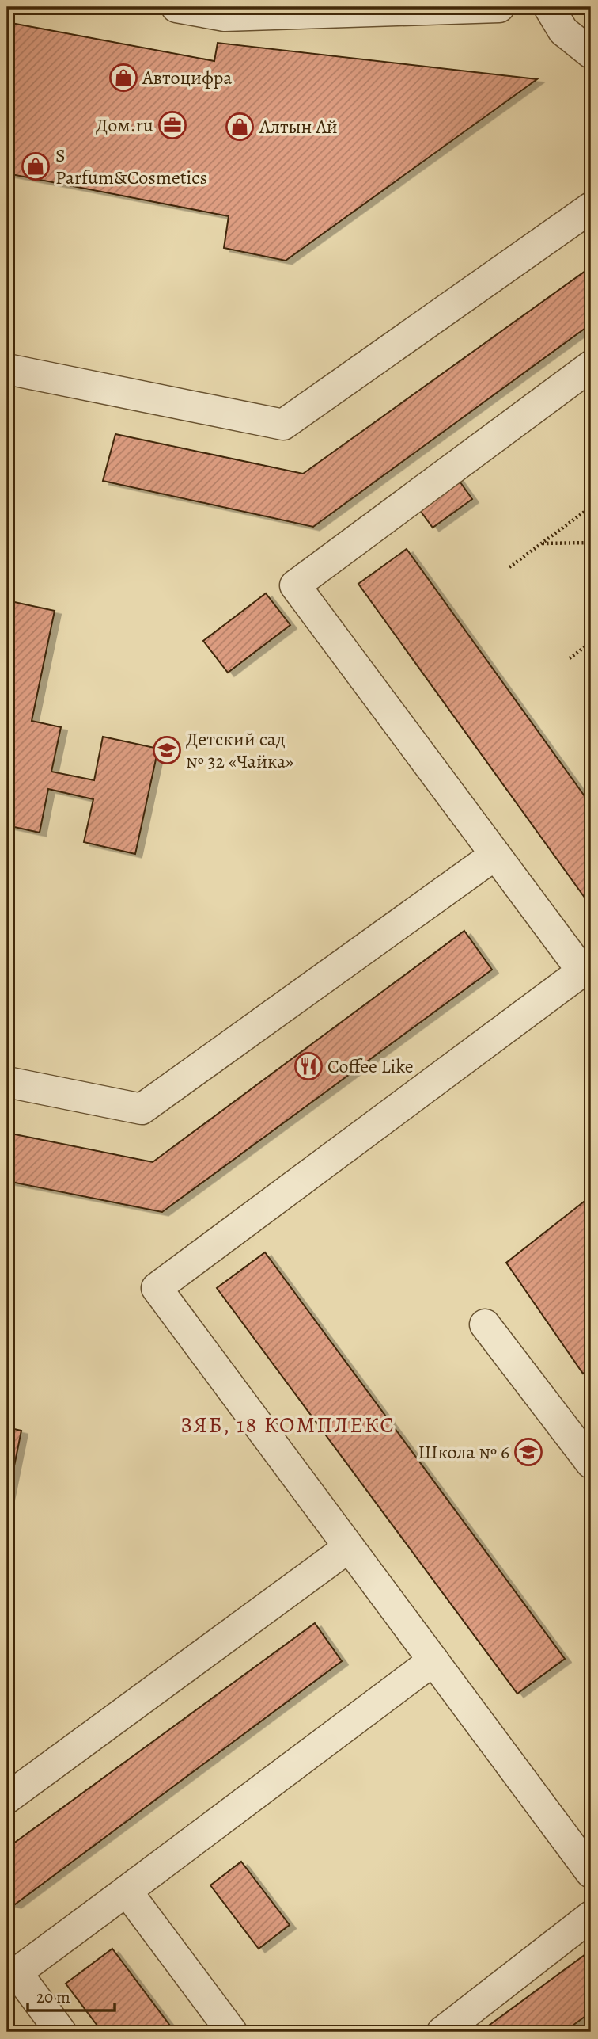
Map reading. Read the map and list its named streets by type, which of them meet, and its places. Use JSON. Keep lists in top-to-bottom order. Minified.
{"districts":["ЗЯБ, 18 КОМПЛЕКС"],"places":{"shop":["Автоцифра","Алтын Ай","S Parfum&Cosmetics"],"office":["Дом.ru"],"school or university":["Детский сад № 32 «Чайка»","Школа № 6"],"restaurant":["Coffee Like"]},"scale_bar":"20 m"}
